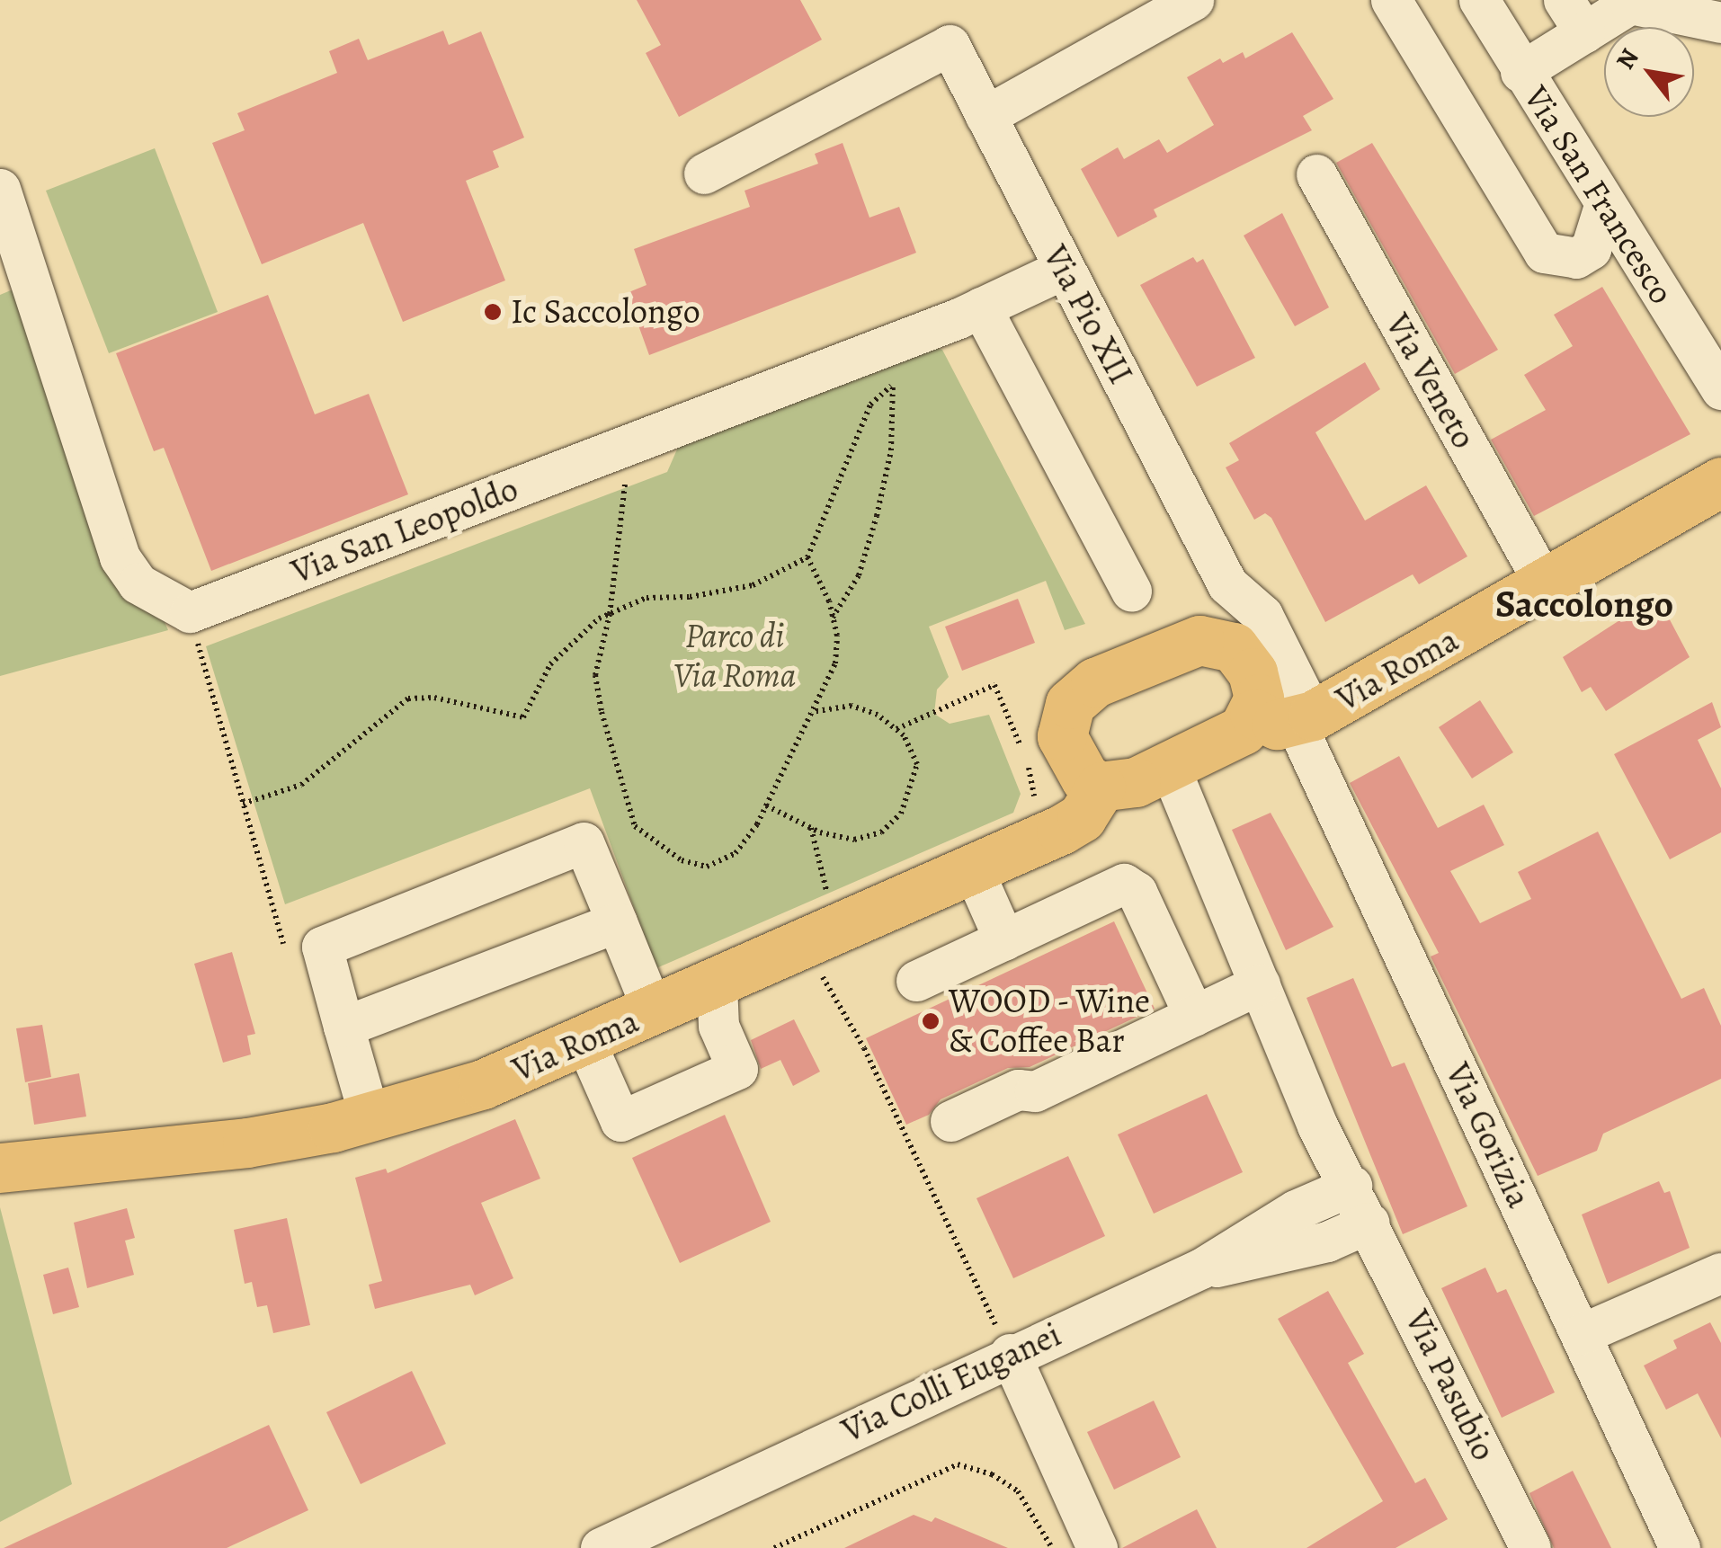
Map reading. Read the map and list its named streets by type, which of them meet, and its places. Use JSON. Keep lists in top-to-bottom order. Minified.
{"streets":{"main road":["Via Roma"],"street":["Via San Francesco","Via Pio XII","Via Veneto","Via San Leopoldo","Via Gorizia","Via Colli Euganei","Via Pasubio"]},"crossings":[["Via Pio XII","Via San Leopoldo"],["Via Pio XII","Via Roma"],["Via Pio XII","Via Gorizia"],["Via Veneto","Via Roma"],["Via Roma","Via Gorizia"]],"districts":["Saccolongo"],"parks":["Parco di Via Roma"],"places":["Ic Saccolongo","WOOD - Wine & Coffee Bar"],"north":"top left"}
